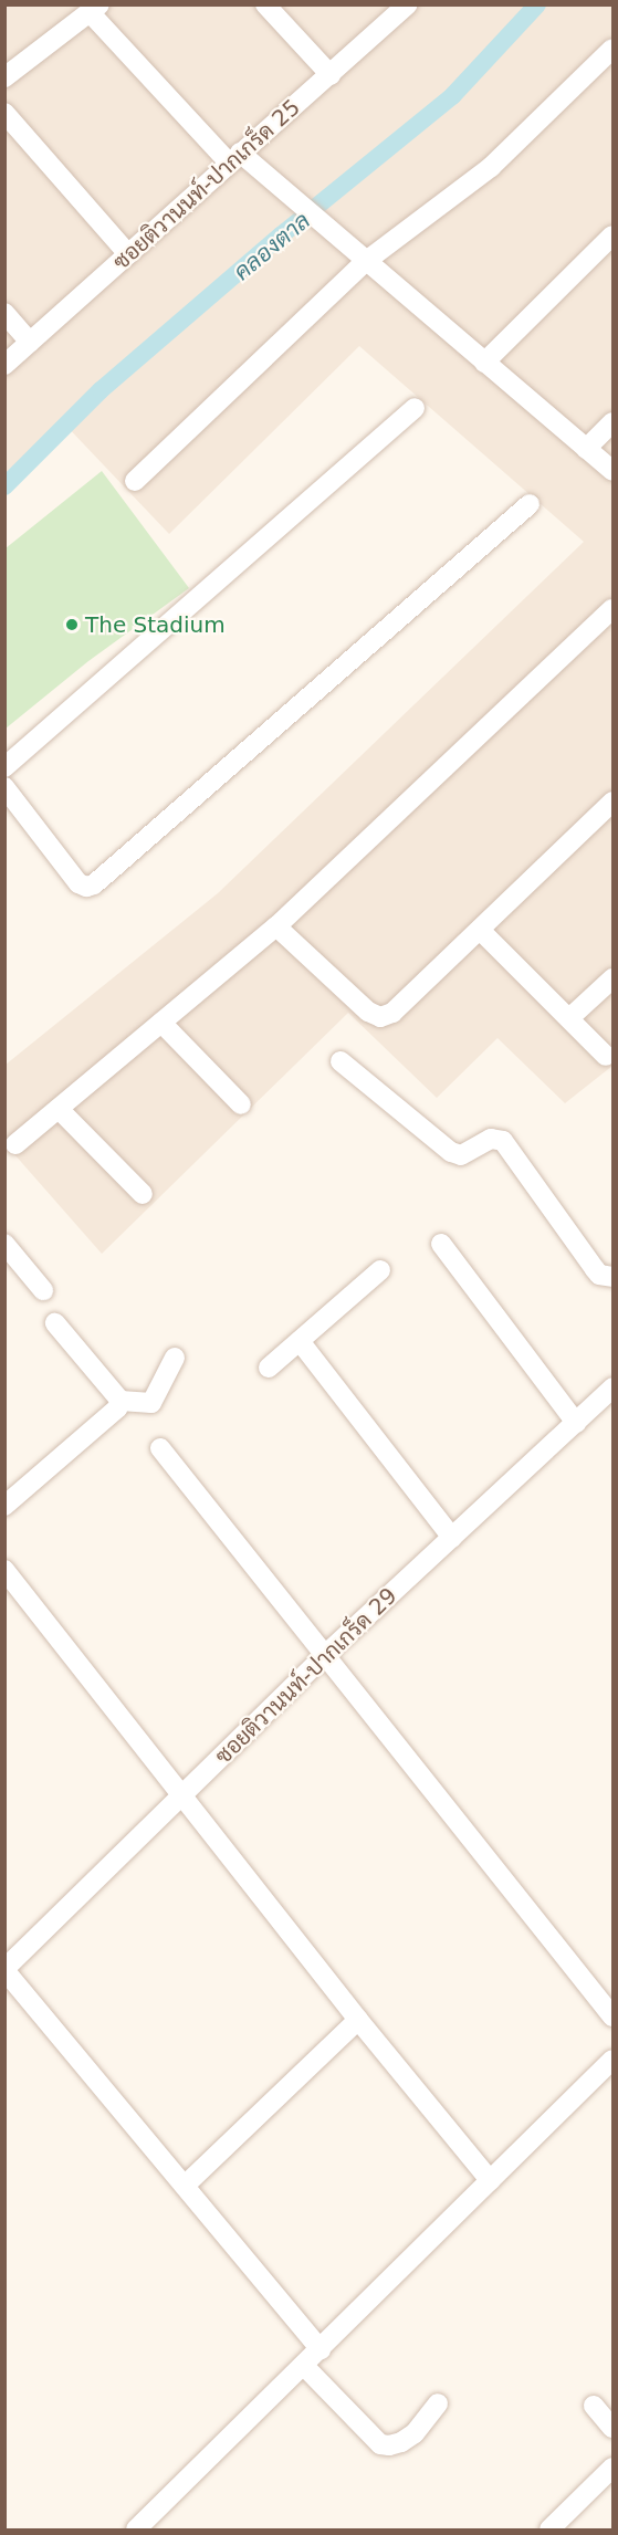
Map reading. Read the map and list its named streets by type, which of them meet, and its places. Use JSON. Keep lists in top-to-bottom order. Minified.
{"streets":{"street":["ซอยติวานนท์-ปากเกร็ด 25","ซอยติวานนท์-ปากเกร็ด 29"]},"water":["คลองตาล"],"places":["The Stadium"]}
